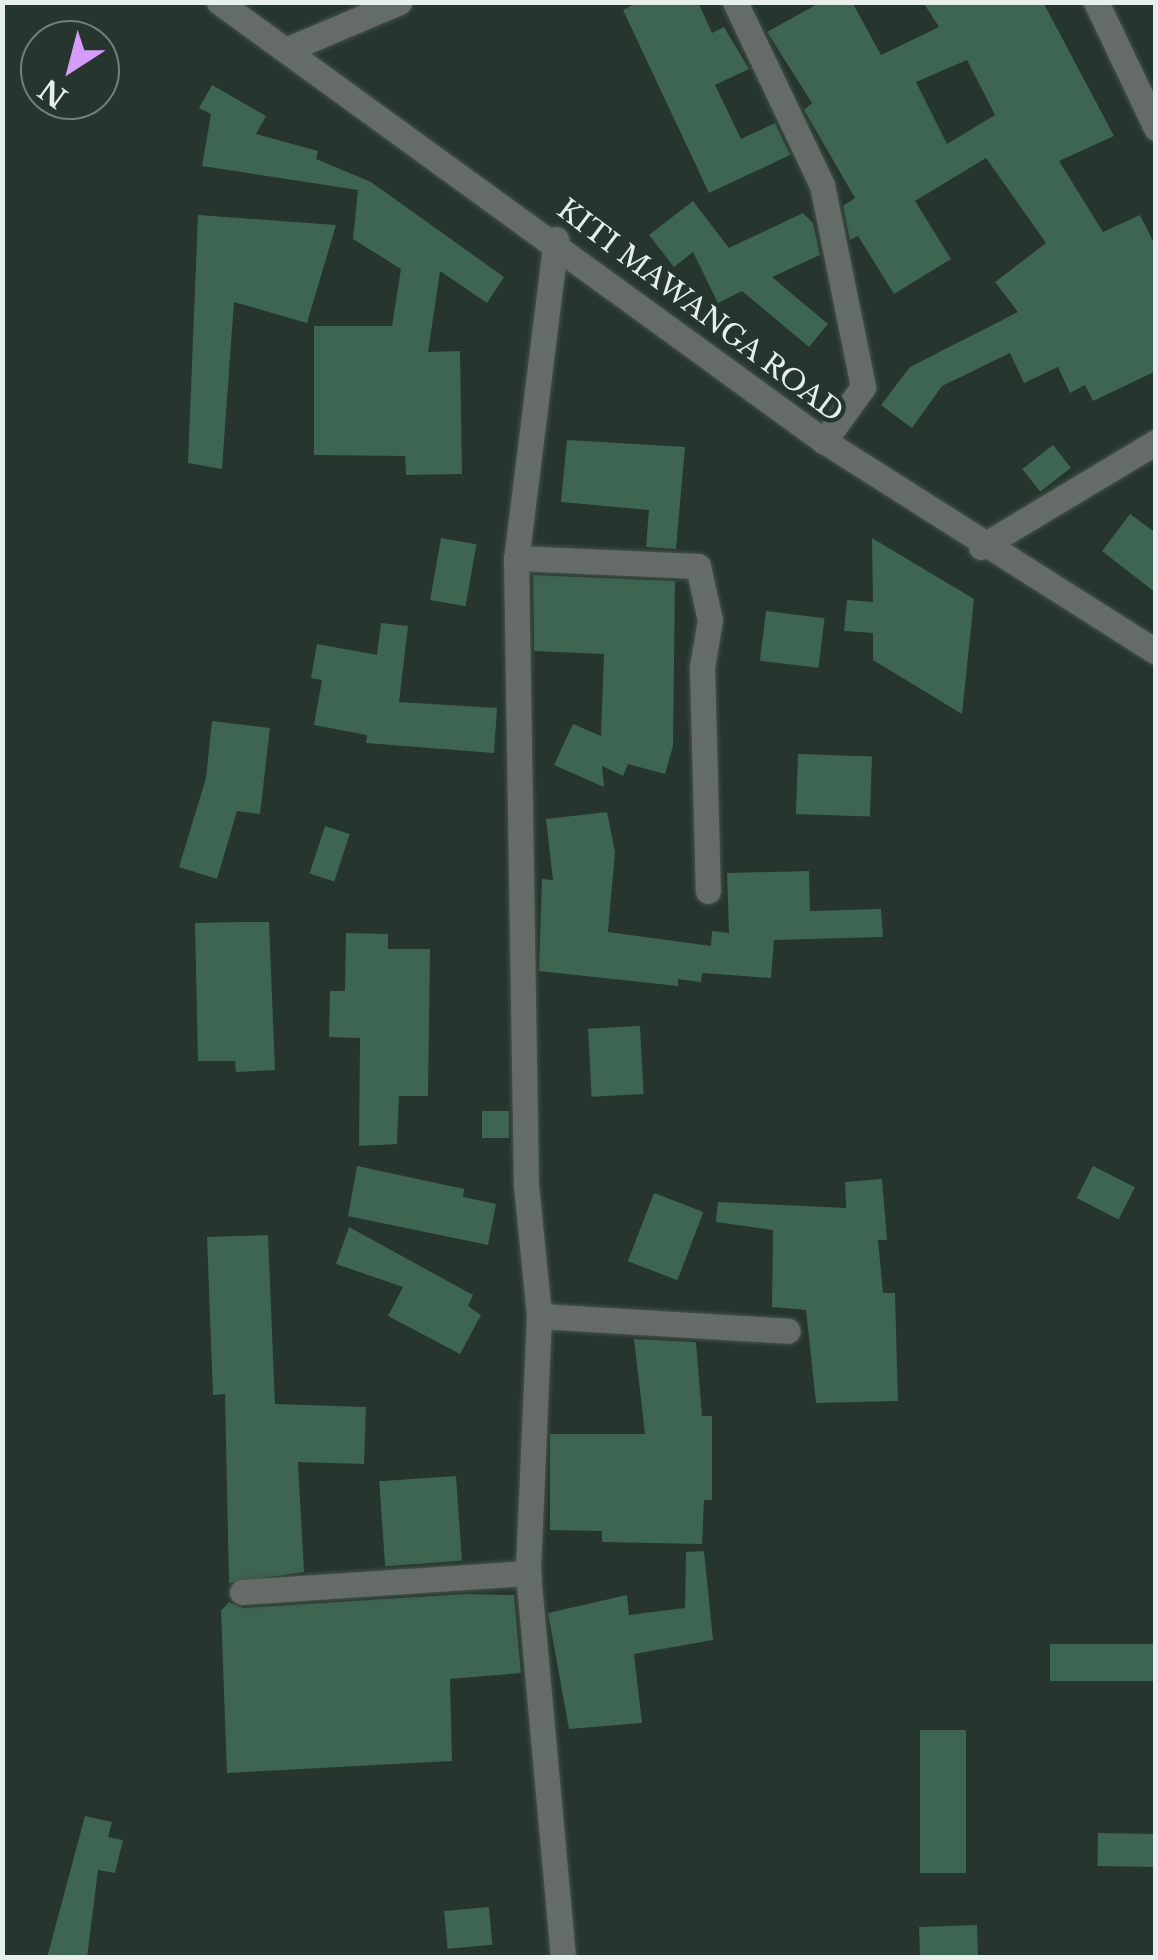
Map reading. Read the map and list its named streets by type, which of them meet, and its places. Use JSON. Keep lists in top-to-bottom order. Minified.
{"streets":{"street":["KITI MAWANGA ROAD"]},"north":"bottom left"}
